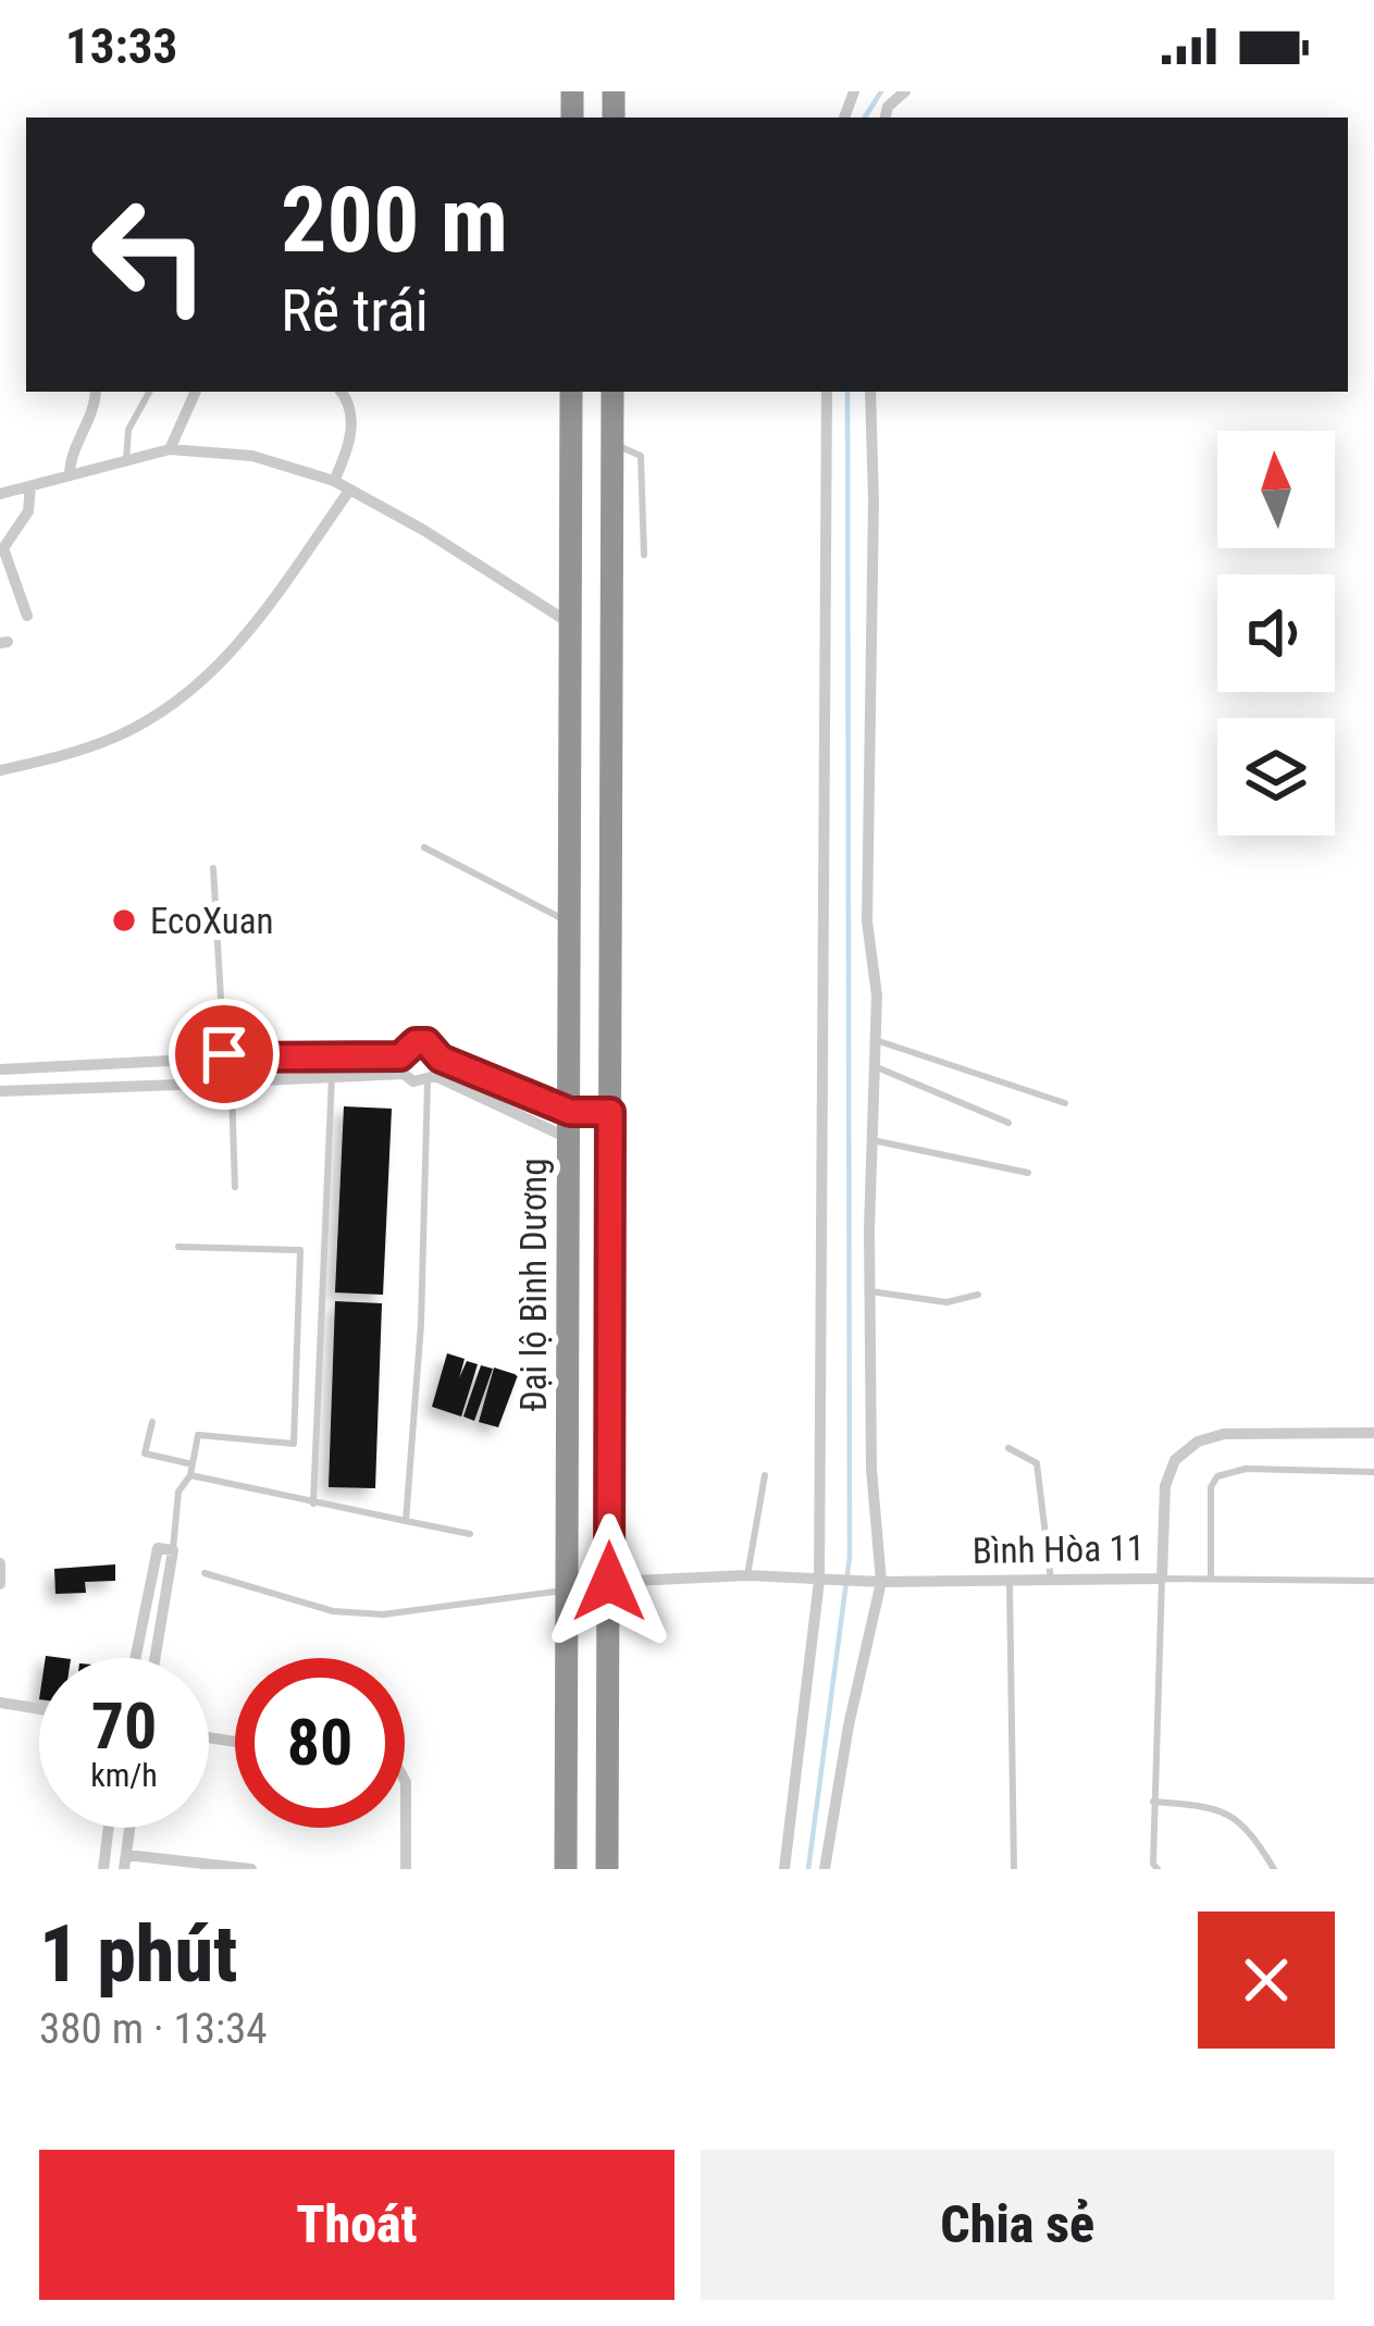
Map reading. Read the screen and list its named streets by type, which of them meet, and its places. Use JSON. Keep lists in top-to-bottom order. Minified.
{"streets":{"highway":["Đại lộ Bình Dương"],"street":["Bình Hòa 11"]},"places":["EcoXuan"],"north":"top","page":{"status":"13:33","turn":["200 m","Rẽ trái"],"speed":"70 km/h","limit":"80","heading":["1 phút","380 m · 13:34"],"buttons":["Thoát","Chia sẻ"]}}
